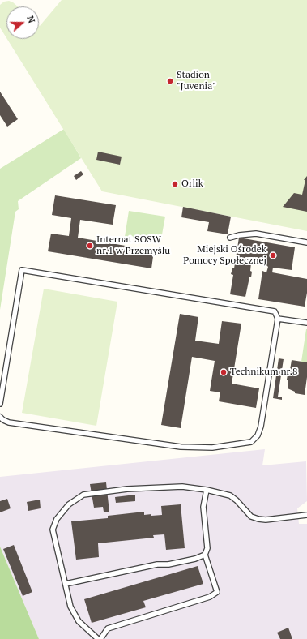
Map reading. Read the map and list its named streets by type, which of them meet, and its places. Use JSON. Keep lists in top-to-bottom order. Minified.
{"places":["Stadion \"Juvenia\"","Orlik","Internat SOSW nr.1 w Przemyślu","Miejski Ośrodek Pomocy Społecznej","Technikum nr.8"],"north":"right"}
